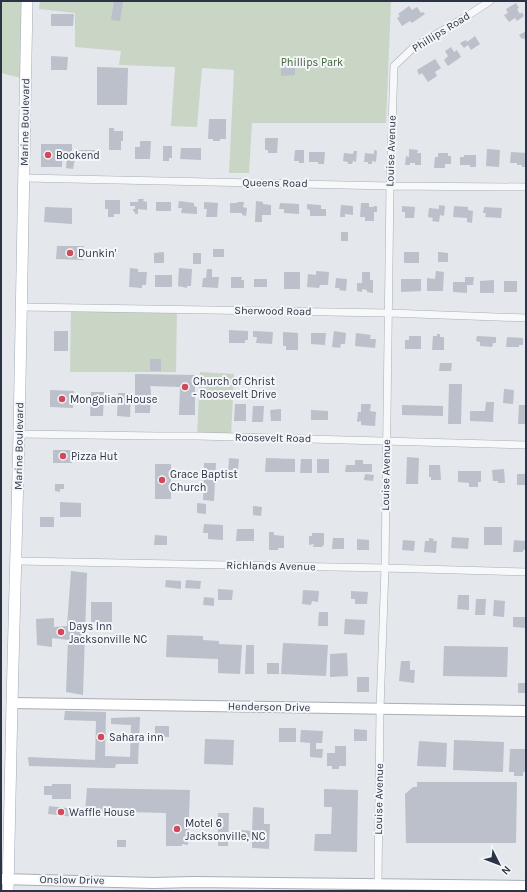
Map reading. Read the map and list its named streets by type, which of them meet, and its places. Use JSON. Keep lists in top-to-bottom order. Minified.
{"streets":{"main road":["Marine Boulevard","Henderson Drive","Onslow Drive"],"street":["Phillips Road","Louise Avenue","Queens Road","Sherwood Road","Roosevelt Road","Richlands Avenue"]},"crossings":[["Phillips Road","Louise Avenue"],["Marine Boulevard","Queens Road"],["Marine Boulevard","Sherwood Road"],["Marine Boulevard","Roosevelt Road"],["Marine Boulevard","Richlands Avenue"],["Marine Boulevard","Henderson Drive"],["Marine Boulevard","Onslow Drive"],["Louise Avenue","Queens Road"],["Louise Avenue","Sherwood Road"],["Louise Avenue","Roosevelt Road"],["Louise Avenue","Richlands Avenue"],["Louise Avenue","Henderson Drive"],["Louise Avenue","Onslow Drive"]],"parks":["Phillips Park"],"places":["Bookend","Dunkin'","Church of Christ - Roosevelt Drive","Mongolian House","Pizza Hut","Grace Baptist Church","Days Inn Jacksonville NC","Sahara inn","Waffle House","Motel 6 Jacksonville, NC"],"north":"bottom right"}
